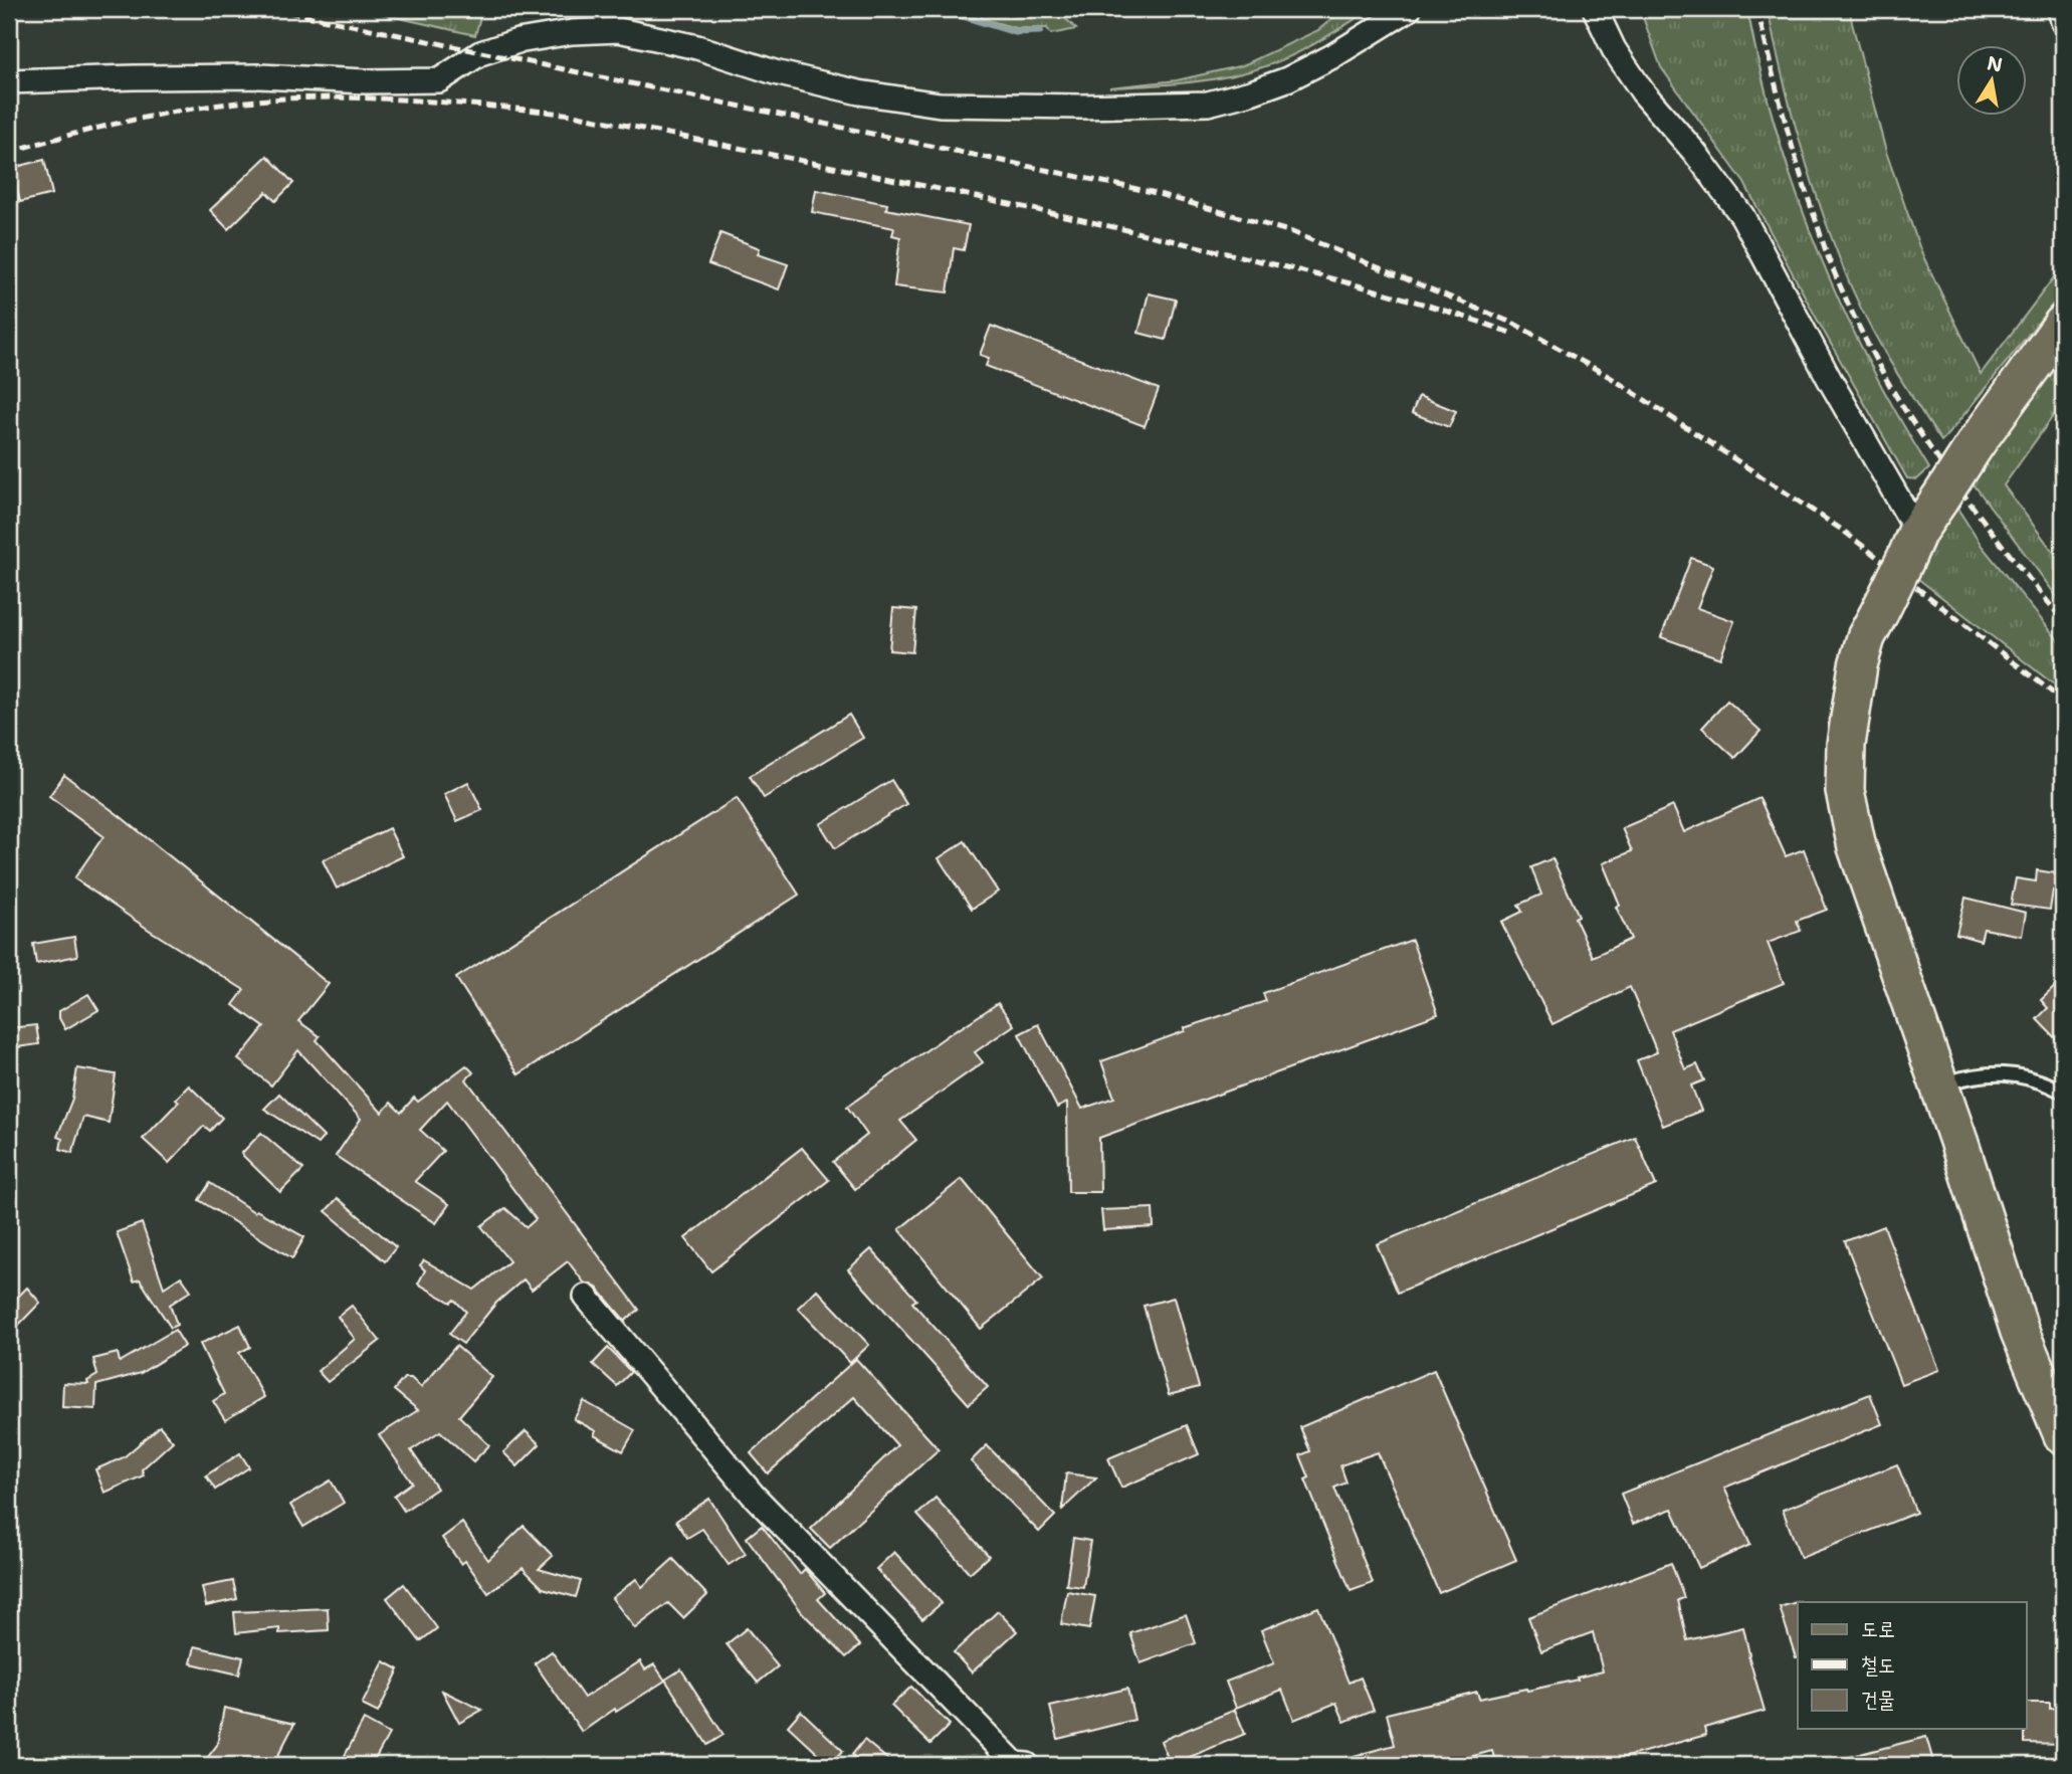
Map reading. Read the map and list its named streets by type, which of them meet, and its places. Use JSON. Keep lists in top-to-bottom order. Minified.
{"legend":["도로","철도","건물"],"north":"top"}
